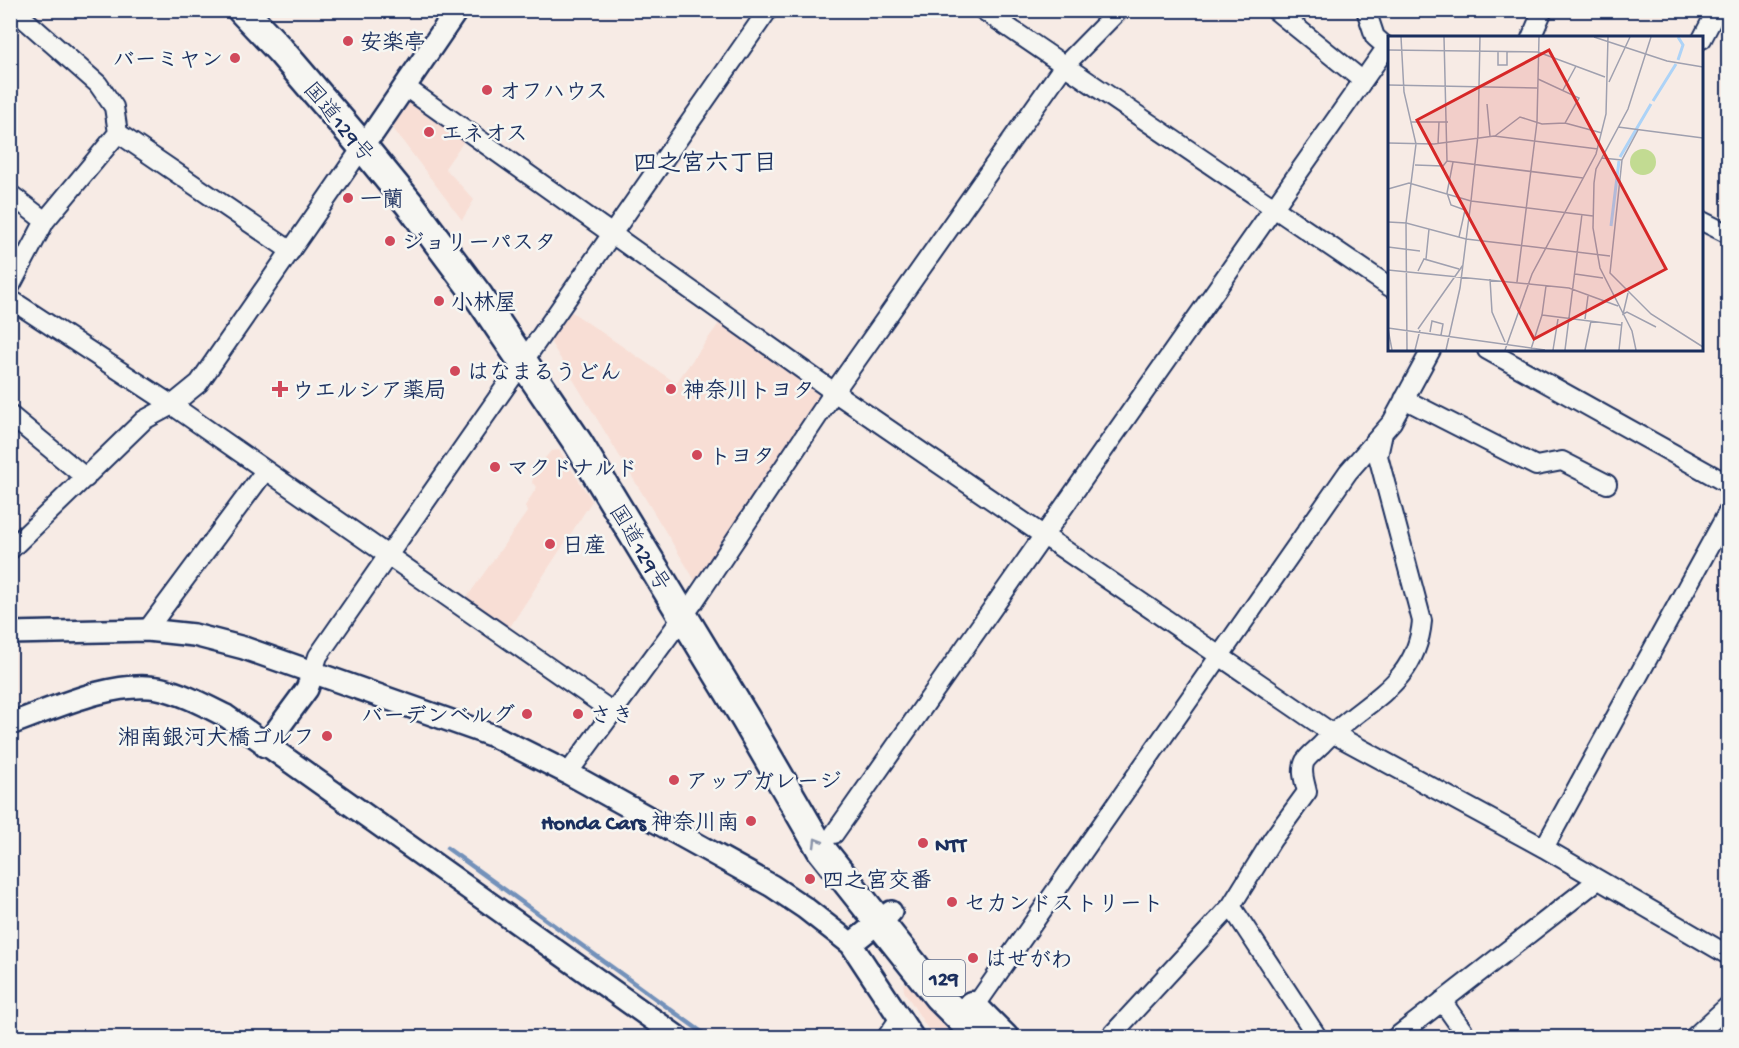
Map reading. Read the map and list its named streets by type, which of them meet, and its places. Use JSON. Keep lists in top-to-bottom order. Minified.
{"streets":{"highway":["国道129号","129"]},"districts":["四之宮六丁目"],"places":{"other":["安楽亭","バーミヤン","オフハウス","エネオス","一蘭","ジョリーパスタ","小林屋","はなまるうどん","神奈川トヨタ","トヨタ","マクドナルド","日産","バーデンベルグ","さき","湘南銀河大橋ゴルフ","アップガレージ","Honda Cars 神奈川南","NTT","四之宮交番","セカンドストリート","はせがわ"],"health":["ウエルシア薬局"]}}
